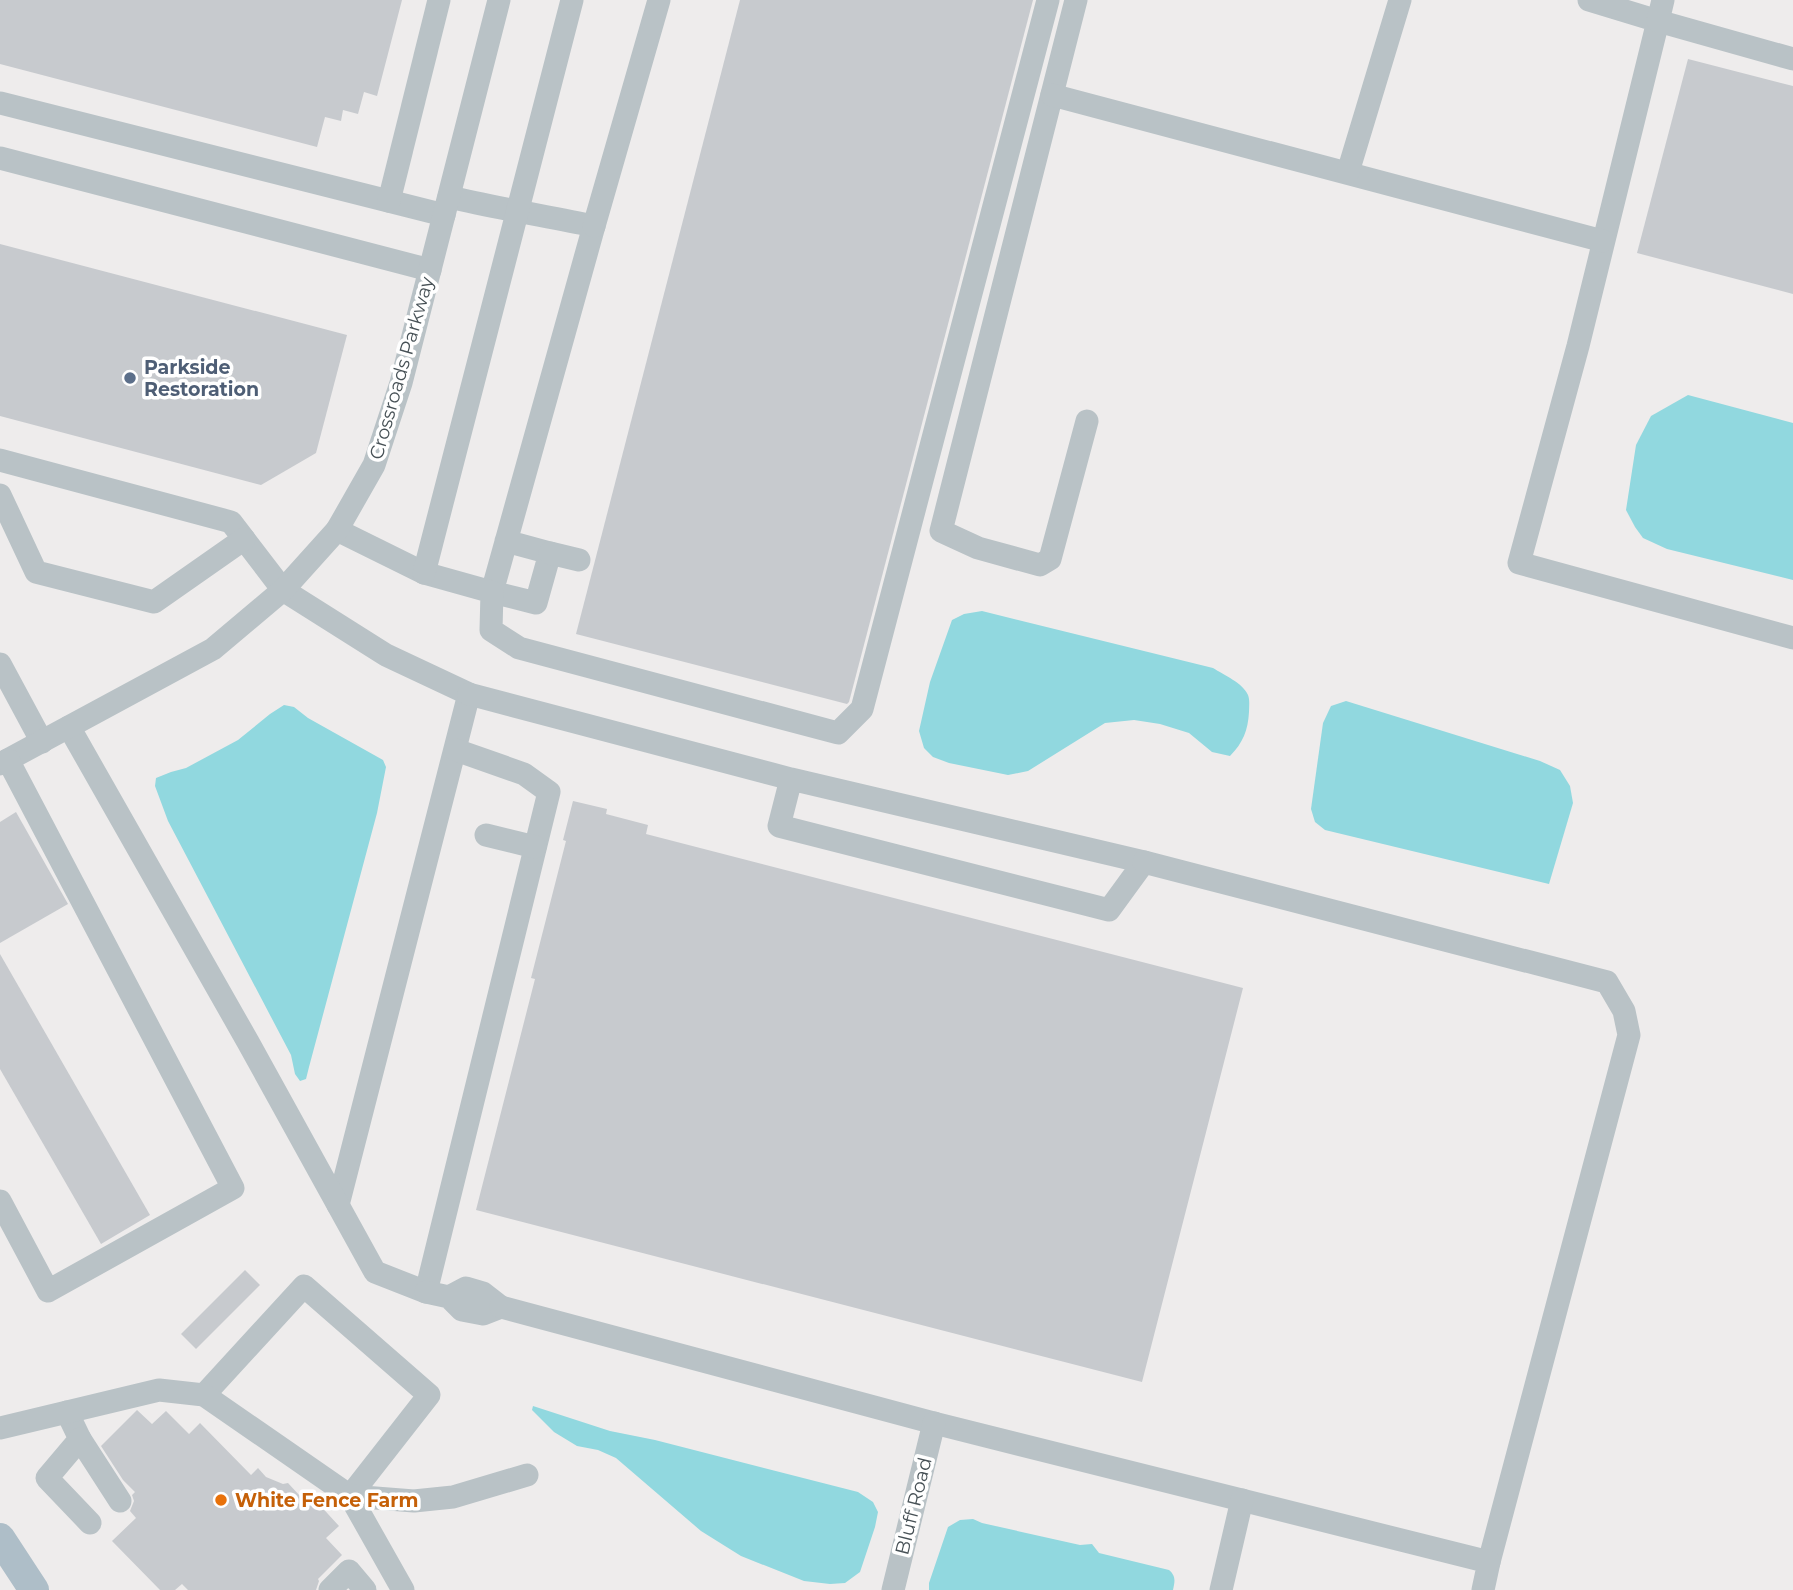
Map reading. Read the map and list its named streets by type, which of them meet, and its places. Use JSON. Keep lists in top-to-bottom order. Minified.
{"streets":{"street":["Crossroads Parkway","Bluff Road"]},"places":["Parkside Restoration","White Fence Farm"]}
